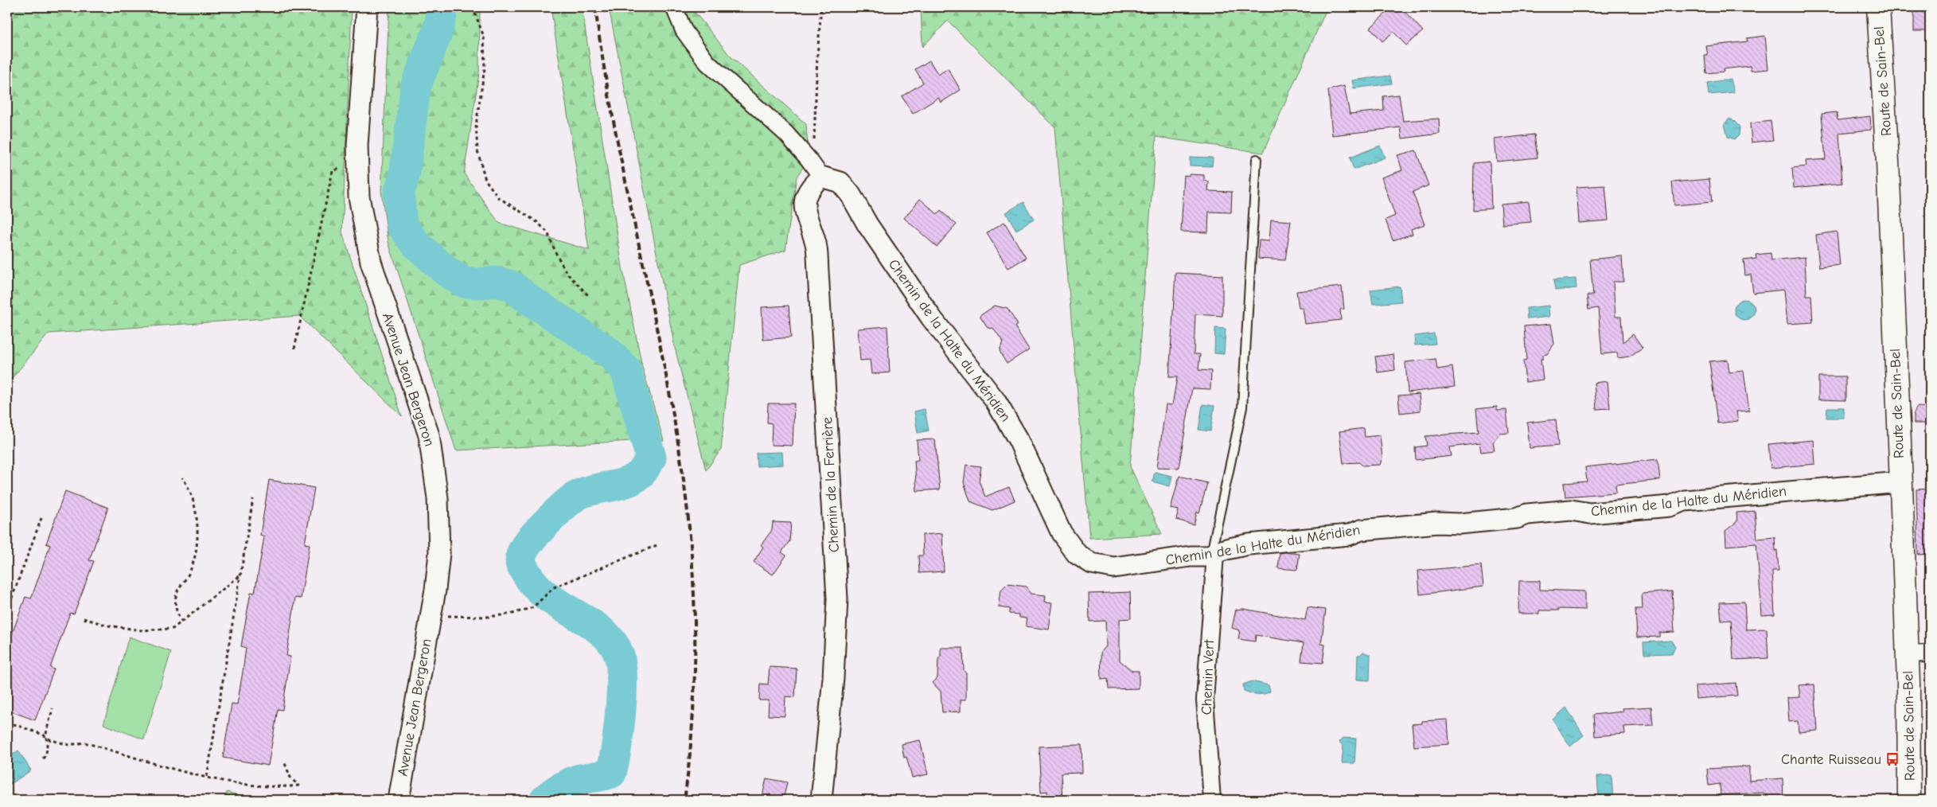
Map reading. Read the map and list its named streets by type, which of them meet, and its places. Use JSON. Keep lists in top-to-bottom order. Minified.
{"streets":{"main road":["Route de Sain-Bel"],"street":["Chemin de la Halte du Méridien","Avenue Jean Bergeron","Chemin de la Ferrière","Chemin Vert"]},"crossings":[["Route de Sain-Bel","Chemin de la Halte du Méridien"],["Chemin de la Halte du Méridien","Chemin de la Ferrière"],["Chemin de la Halte du Méridien","Chemin Vert"]],"places":{"bus stop":["Chante Ruisseau"]}}
